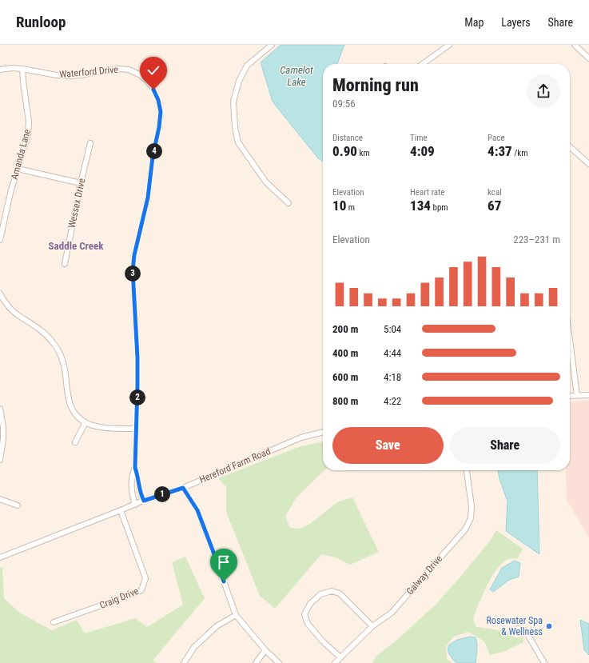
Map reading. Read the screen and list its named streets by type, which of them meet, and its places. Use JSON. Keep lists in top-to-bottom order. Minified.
{"streets":{"street":["Waterford Drive","Amanda Lane","Wessex Drive","Hereford Farm Road","Galway Drive","Craig Drive"]},"crossings":[["Waterford Drive","Amanda Lane"],["Waterford Drive","Hereford Farm Road"],["Hereford Farm Road","Craig Drive"]],"districts":["Saddle Creek"],"water":["Camelot Lake"],"places":["Rosewater Spa & Wellness"],"page":{"header":"Runloop","nav":["Map","Layers","Share"],"heading":["Morning run","09:56"],"stats":[["Distance","0.90 km"],["Time","4:09"],["Pace","4:37 /km"],["Elevation","10 m"],["Heart rate","134 bpm"],["kcal","67"]],"pins":["4","3","2","1"],"chart":["Elevation","223–231 m"],"list":[{"name":"200 m","note":"5:04"},{"name":"400 m","note":"4:44"},{"name":"600 m","note":"4:18"},{"name":"800 m","note":"4:22"}],"buttons":["Save","Share"]}}
